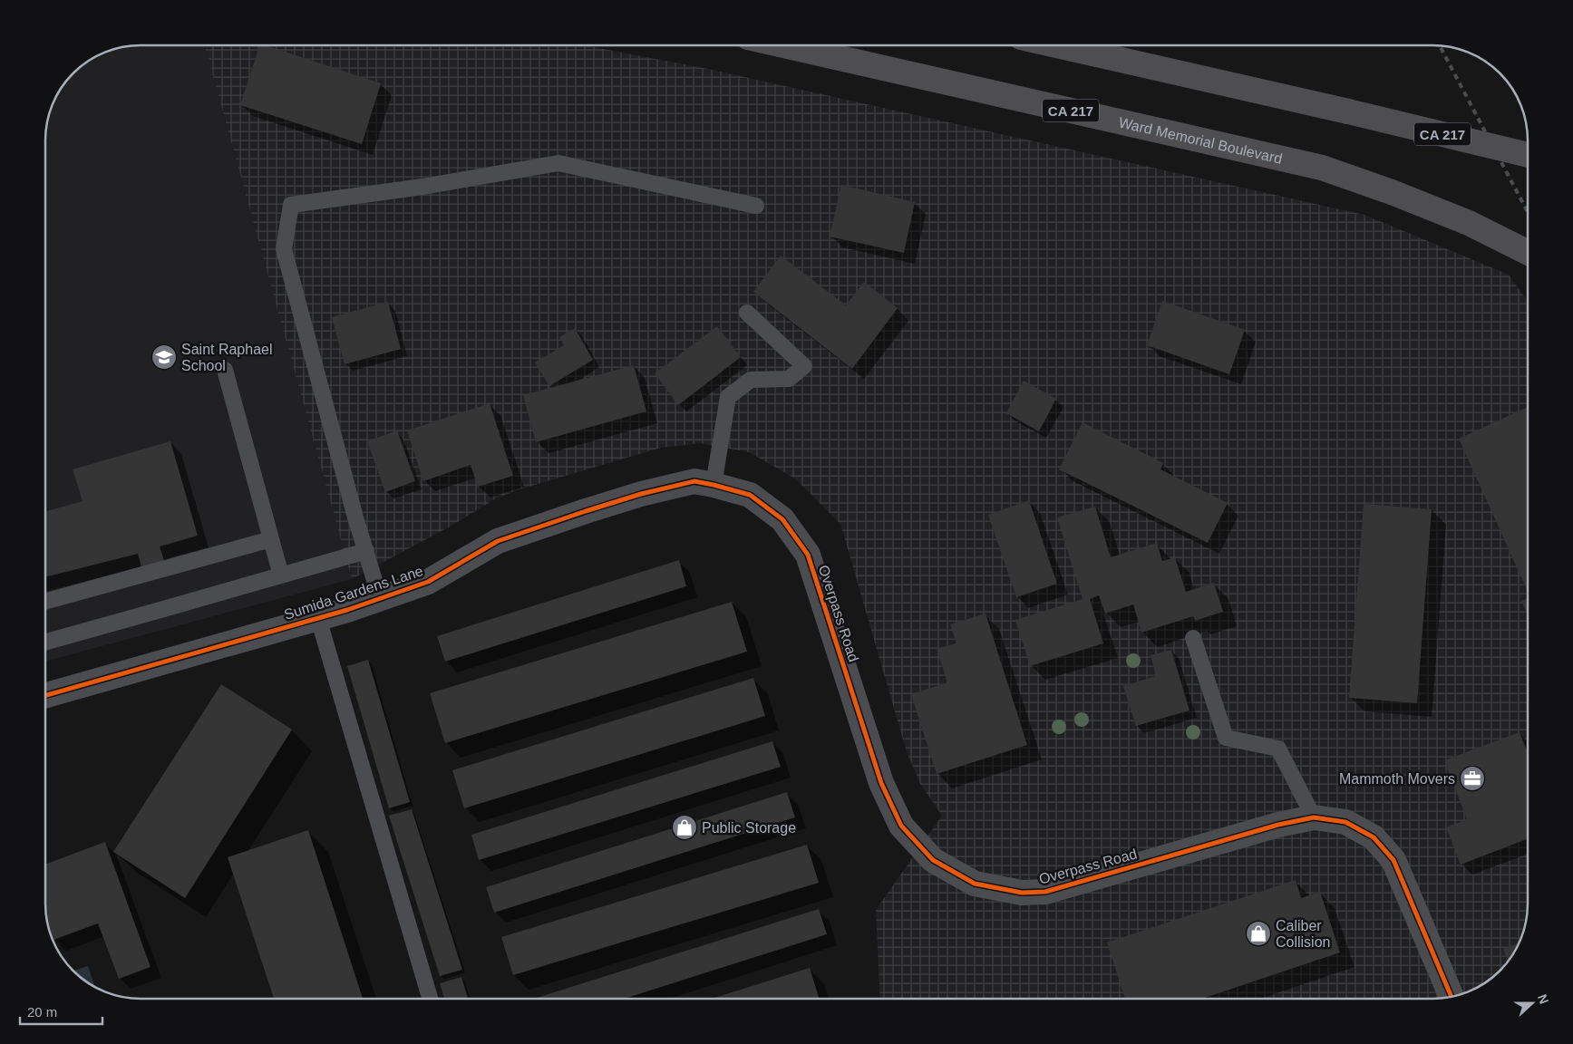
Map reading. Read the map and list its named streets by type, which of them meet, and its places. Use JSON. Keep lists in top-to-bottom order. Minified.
{"streets":{"highway":["CA 217","Ward Memorial Boulevard"],"street":["Sumida Gardens Lane","Overpass Road"]},"crossings":[["Sumida Gardens Lane","Overpass Road"]],"places":{"school or university":["Saint Raphael School"],"office":["Mammoth Movers"],"shop":["Public Storage","Caliber Collision"]},"scale_bar":"20 m","north":"right"}
